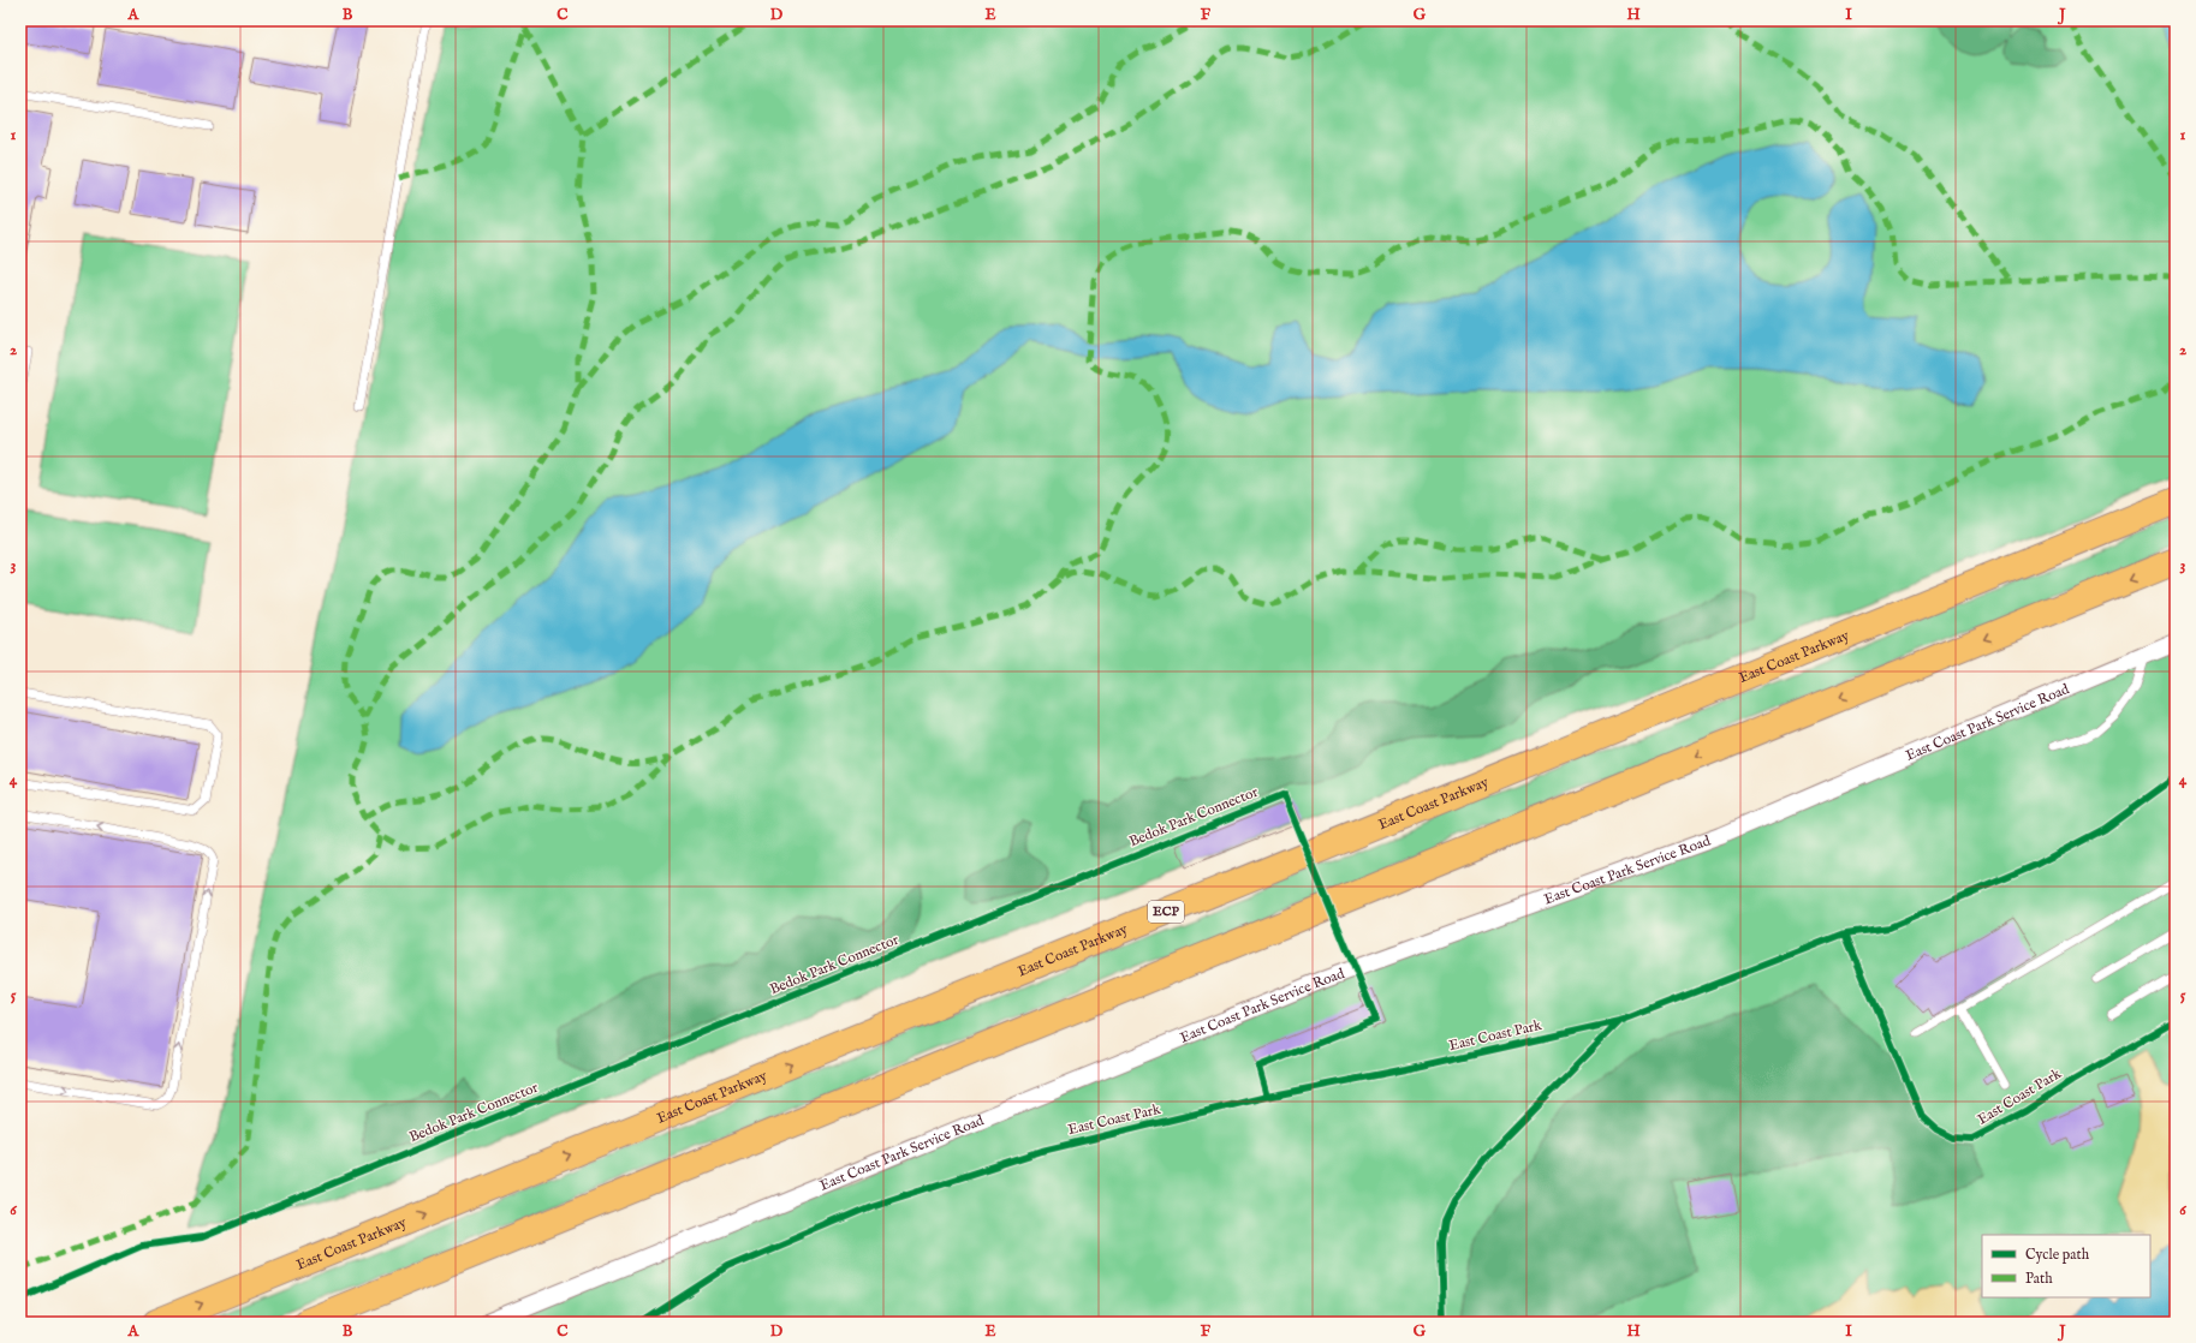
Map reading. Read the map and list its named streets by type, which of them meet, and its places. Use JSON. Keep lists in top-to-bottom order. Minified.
{"streets":{"highway":["East Coast Parkway","ECP"],"street":["East Coast Park Service Road"],"cycle path":["Bedok Park Connector","East Coast Park"]},"legend":["Cycle path","Path"],"grid":{"columns":["A","B","C","D","E","F","G","H","I","J"],"rows":["1","2","3","4","5","6"]}}
